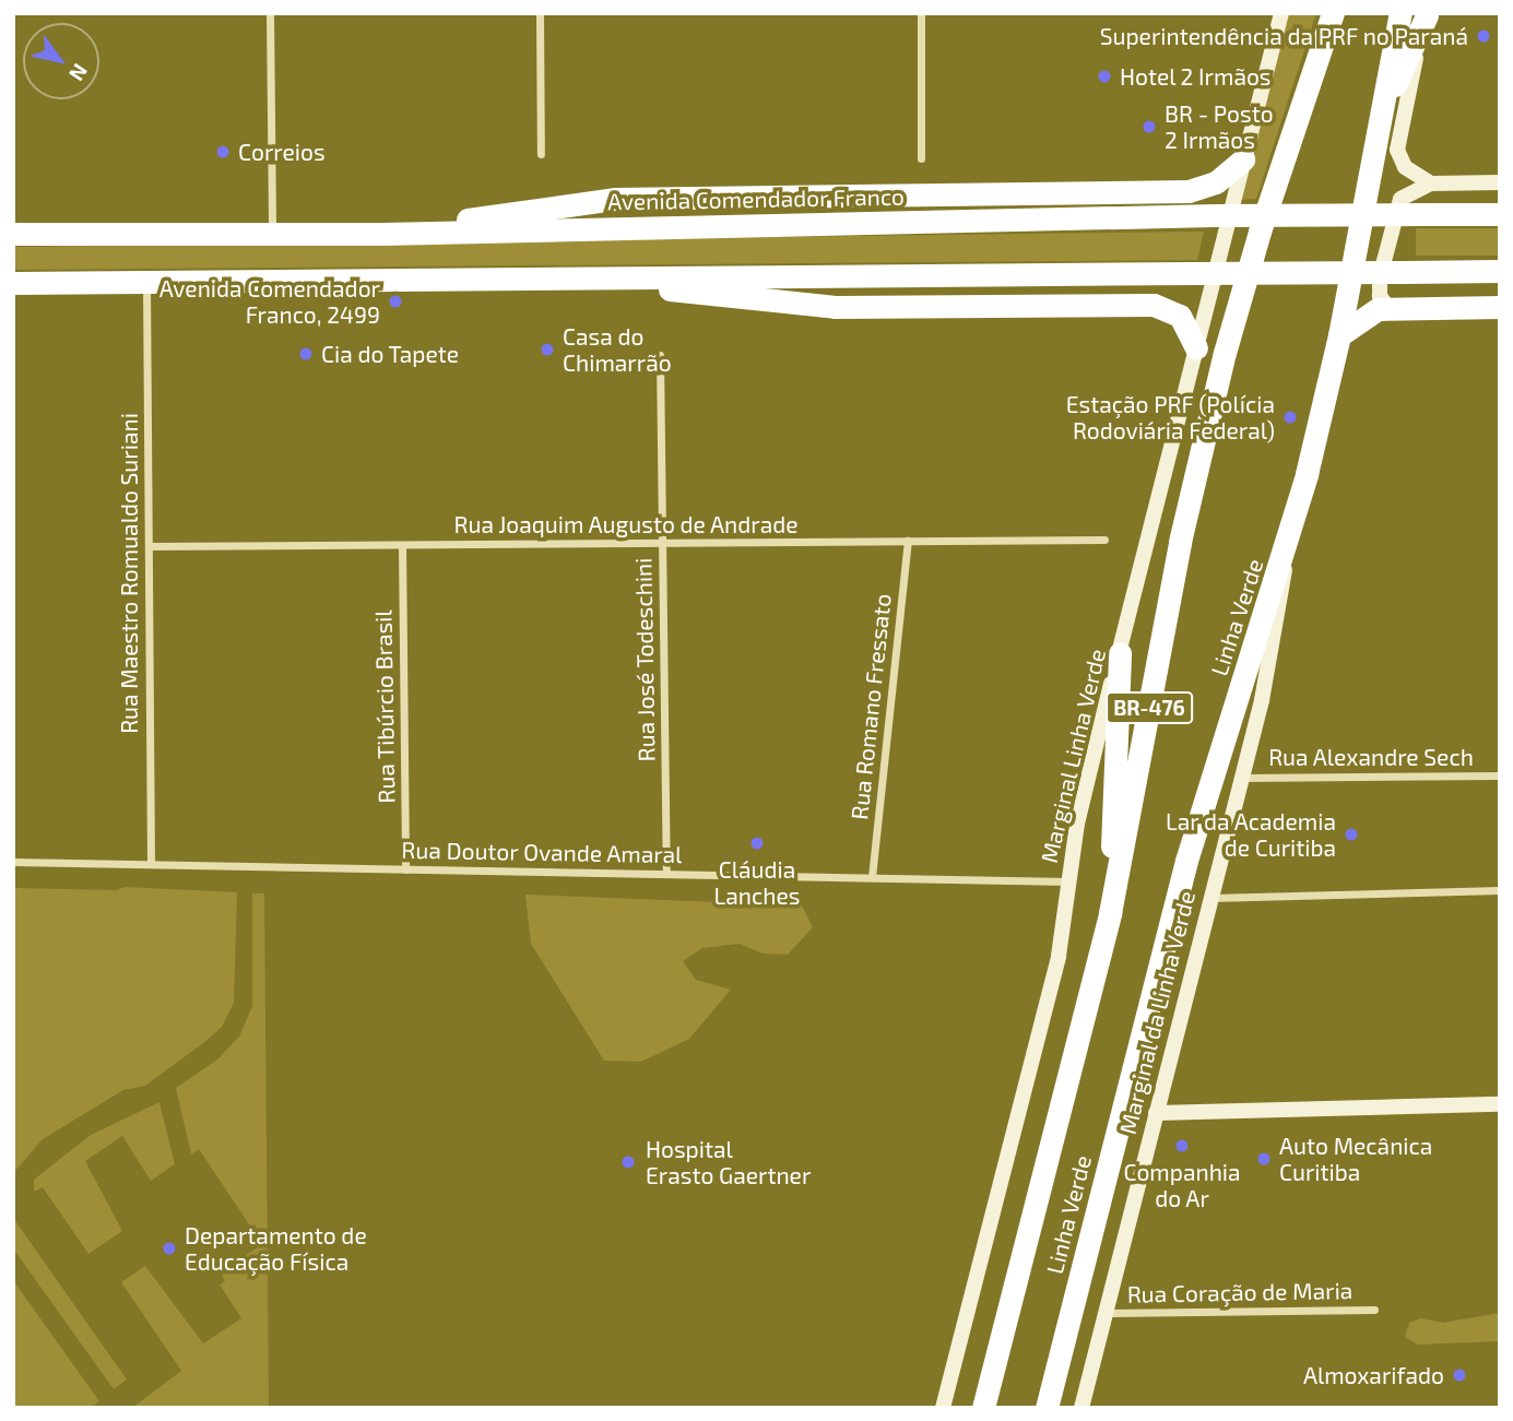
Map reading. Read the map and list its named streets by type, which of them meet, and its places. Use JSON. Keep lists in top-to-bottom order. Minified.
{"streets":{"highway":["Avenida Comendador Franco","Linha Verde","BR-476"],"main road":["Marginal Linha Verde","Marginal da Linha Verde"],"street":["Rua Joaquim Augusto de Andrade","Rua Maestro Romualdo Suriani","Rua José Todeschini","Rua Tibúrcio Brasil","Rua Romano Fressato","Rua Alexandre Sech","Rua Doutor Ovande Amaral","Rua Coração de Maria"]},"crossings":[["Rua Joaquim Augusto de Andrade","Rua Maestro Romualdo Suriani"],["Rua Joaquim Augusto de Andrade","Rua José Todeschini"],["Rua Joaquim Augusto de Andrade","Rua Tibúrcio Brasil"],["Rua Joaquim Augusto de Andrade","Rua Romano Fressato"],["Rua Maestro Romualdo Suriani","Rua Doutor Ovande Amaral"],["Linha Verde","Marginal da Linha Verde"],["Rua José Todeschini","Rua Doutor Ovande Amaral"],["Rua Tibúrcio Brasil","Rua Doutor Ovande Amaral"],["Rua Romano Fressato","Rua Doutor Ovande Amaral"],["Marginal Linha Verde","Rua Doutor Ovande Amaral"],["Rua Alexandre Sech","Marginal da Linha Verde"],["Marginal da Linha Verde","Rua Coração de Maria"]],"places":["Superintendência da PRF no Paraná","Hotel 2 Irmãos","BR - Posto 2 Irmãos","Correios","Avenida Comendador Franco, 2499","Casa do Chimarrão","Cia do Tapete","Estação PRF (Polícia Rodoviária Federal)","Lar da Academia de Curitiba","Cláudia Lanches","Companhia do Ar","Auto Mecânica Curitiba","Hospital Erasto Gaertner","Departamento de Educação Física","Almoxarifado"],"north":"bottom right"}
